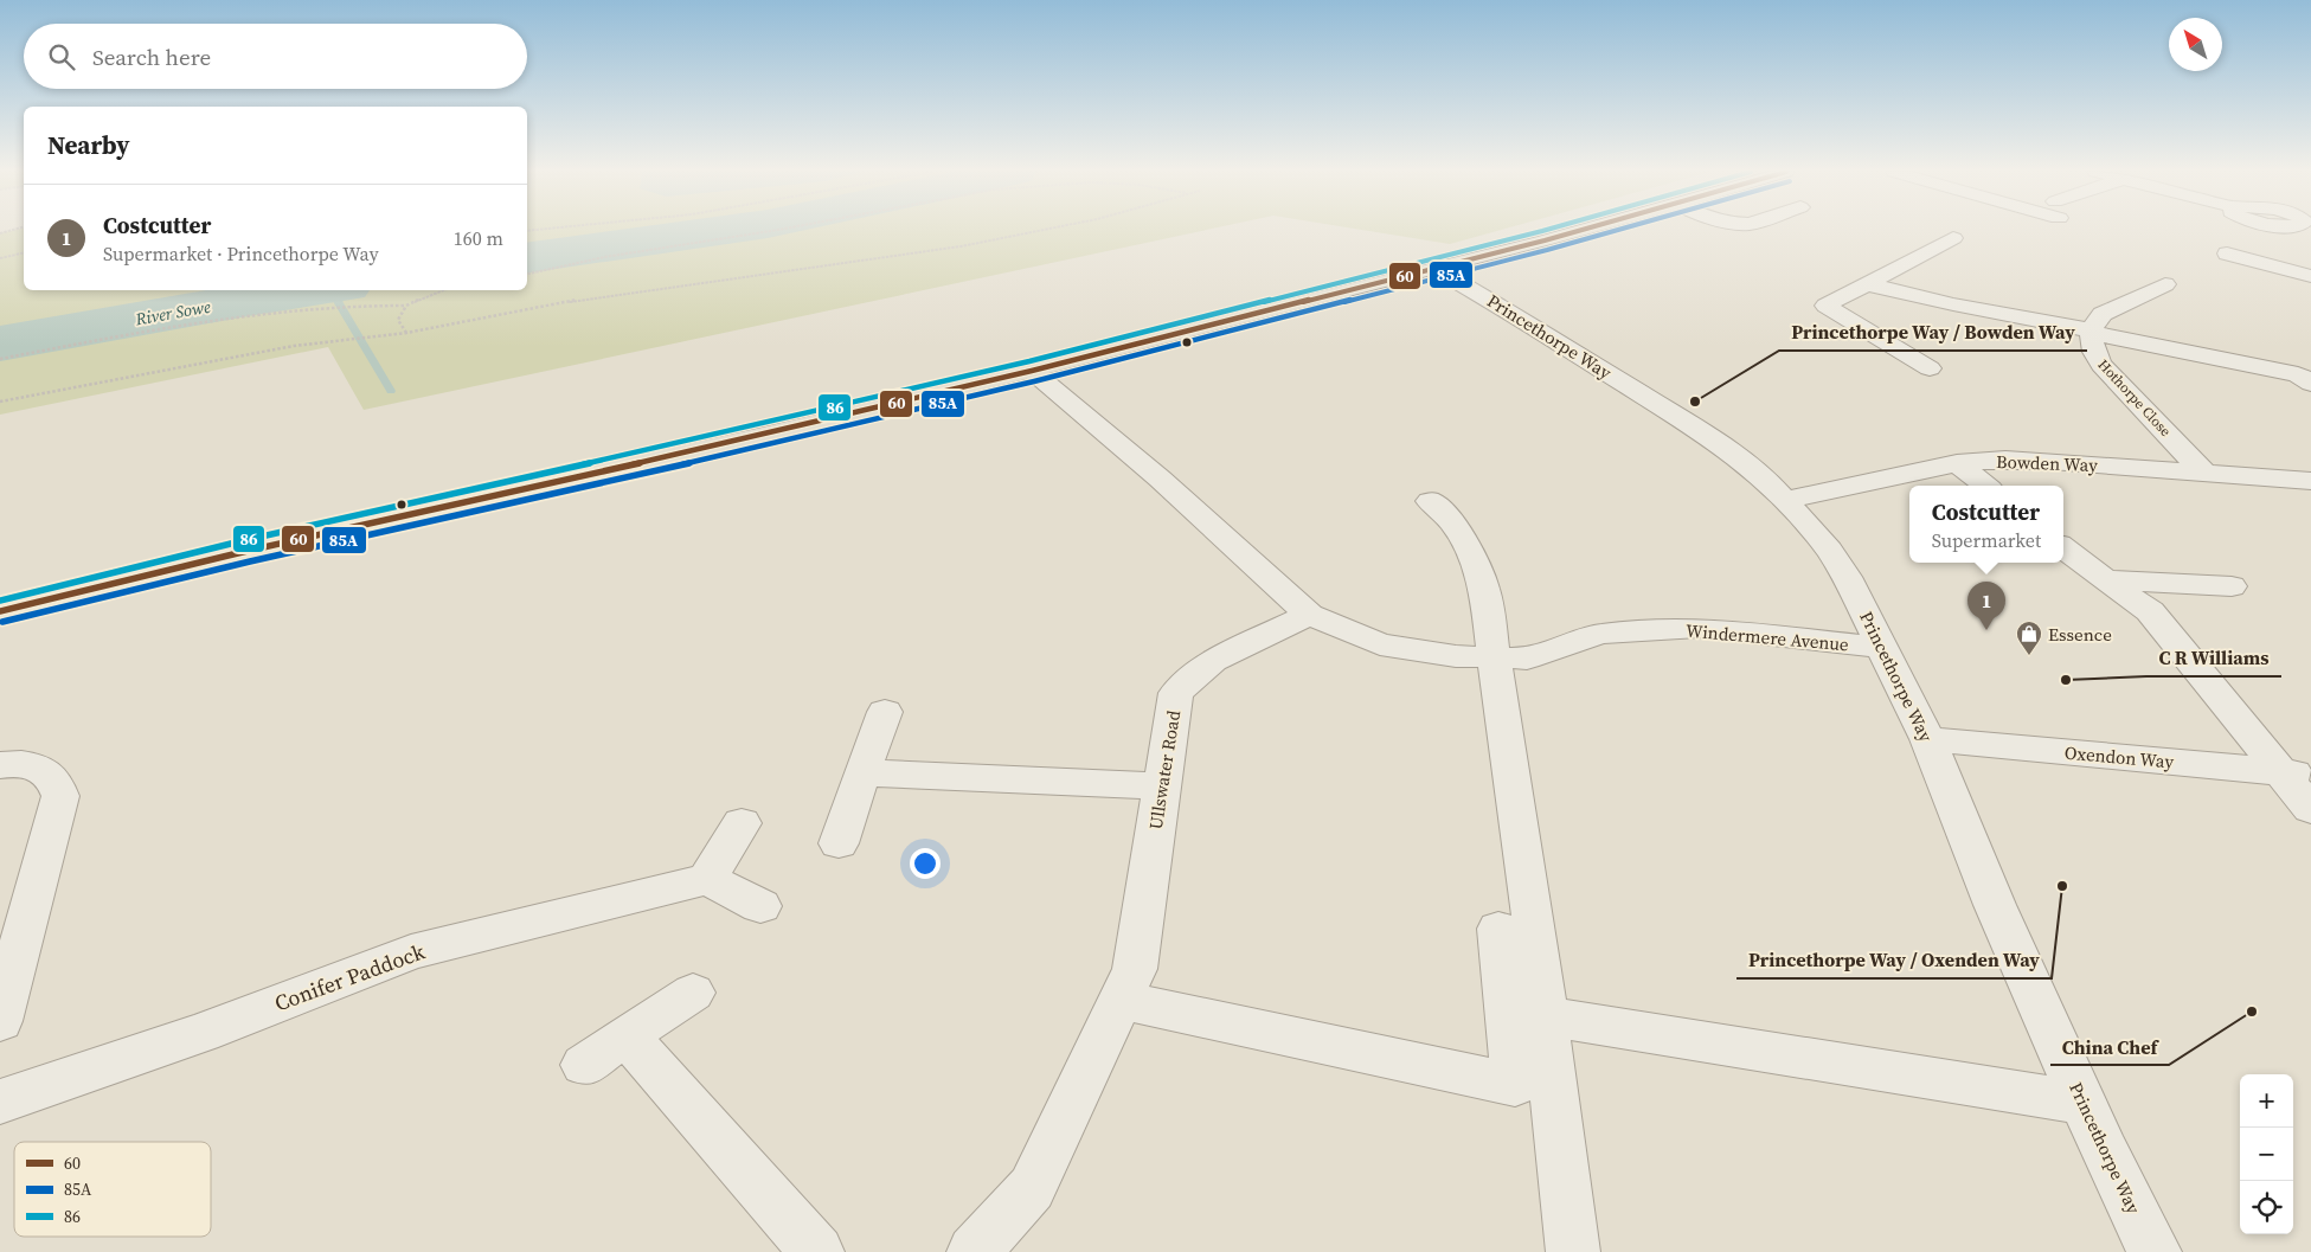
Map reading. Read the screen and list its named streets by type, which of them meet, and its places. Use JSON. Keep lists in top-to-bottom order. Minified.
{"streets":{"street":["Princethorpe Way","Hothorpe Close","Bowden Way","Windermere Avenue","Oxendon Way","Ullswater Road","Conifer Paddock"]},"crossings":[["Princethorpe Way","Bowden Way"],["Princethorpe Way","Windermere Avenue"],["Princethorpe Way","Oxendon Way"],["Hothorpe Close","Bowden Way"],["Windermere Avenue","Ullswater Road"]],"water":["River Sowe"],"places":{"other":["Princethorpe Way / Bowden Way","C R Williams","Princethorpe Way / Oxenden Way","China Chef"],"shop":["Essence"]},"lines":["transit line 60","transit line 85A","transit line 86"],"legend":["60","85A","86"],"north":"top left","page":{"search":"Search here","heading":"Nearby","list":[{"mark":"1","name":"Costcutter","note":"Supermarket · Princethorpe Way","value":"160 m"}],"popup":["Costcutter","Supermarket"],"pins":"1","map_buttons":["+","−"]}}
